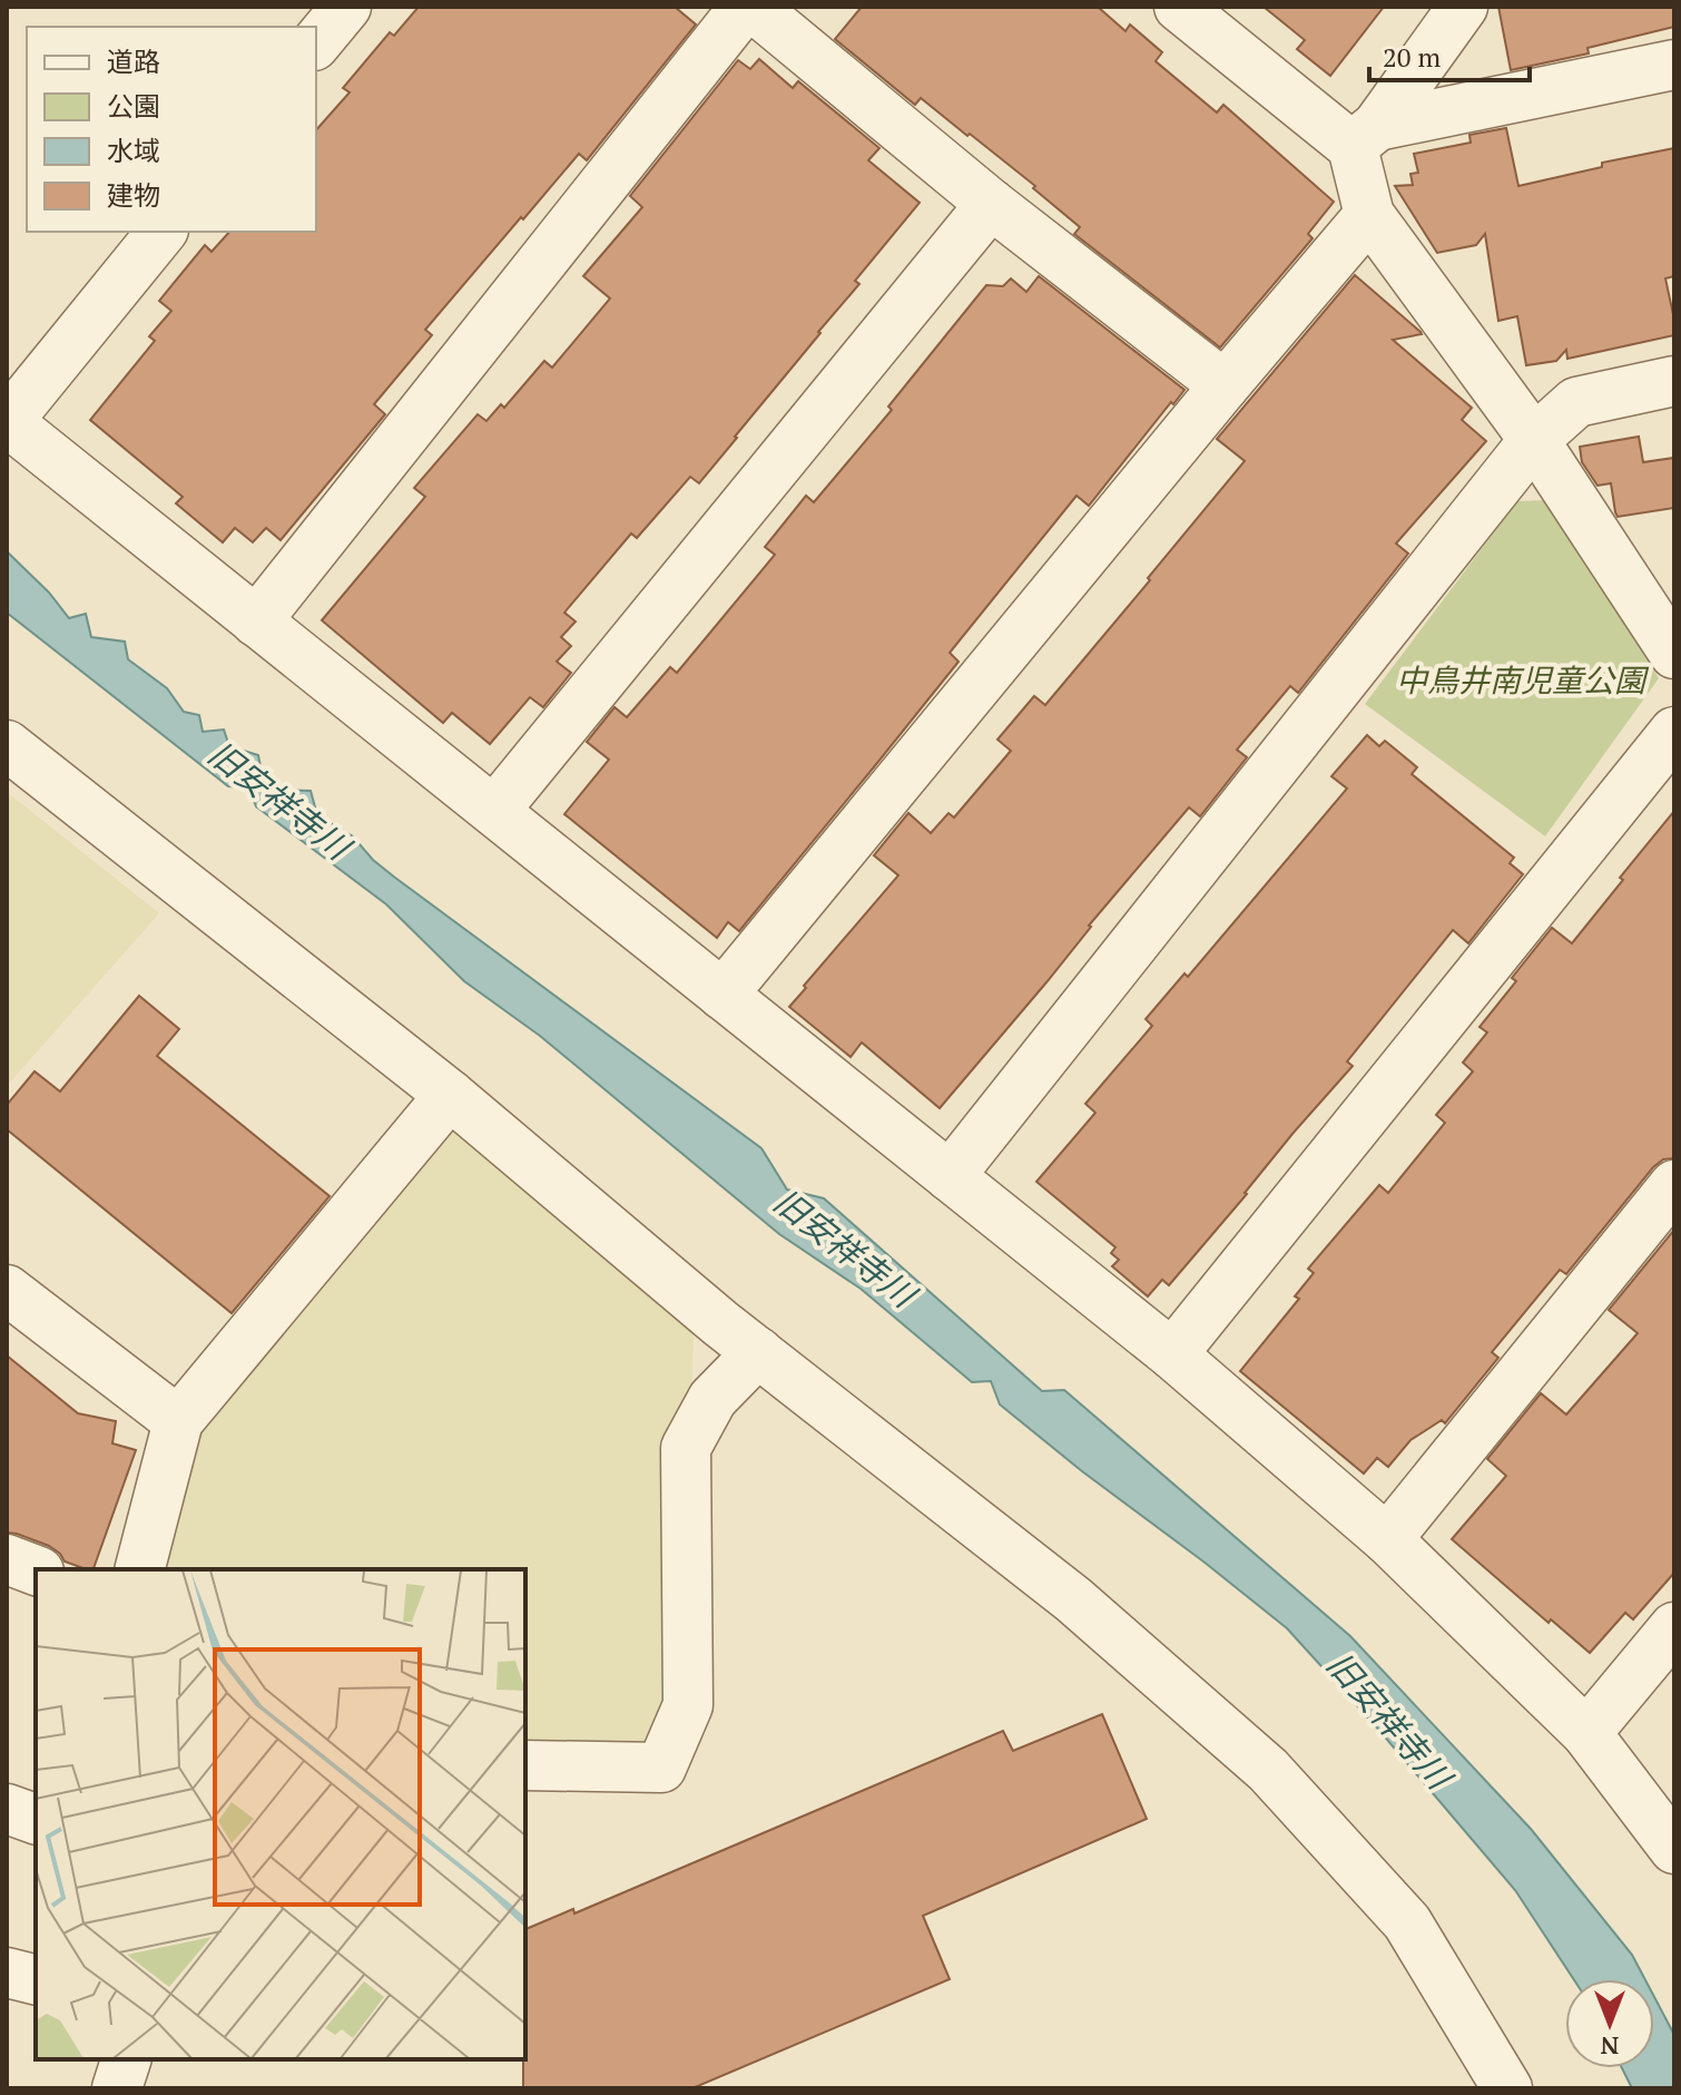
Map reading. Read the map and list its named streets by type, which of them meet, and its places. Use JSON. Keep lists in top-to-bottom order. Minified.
{"water":["旧安祥寺川"],"parks":["中鳥井南児童公園"],"legend":["道路","公園","水域","建物"],"scale_bar":"20 m","north":"bottom"}
